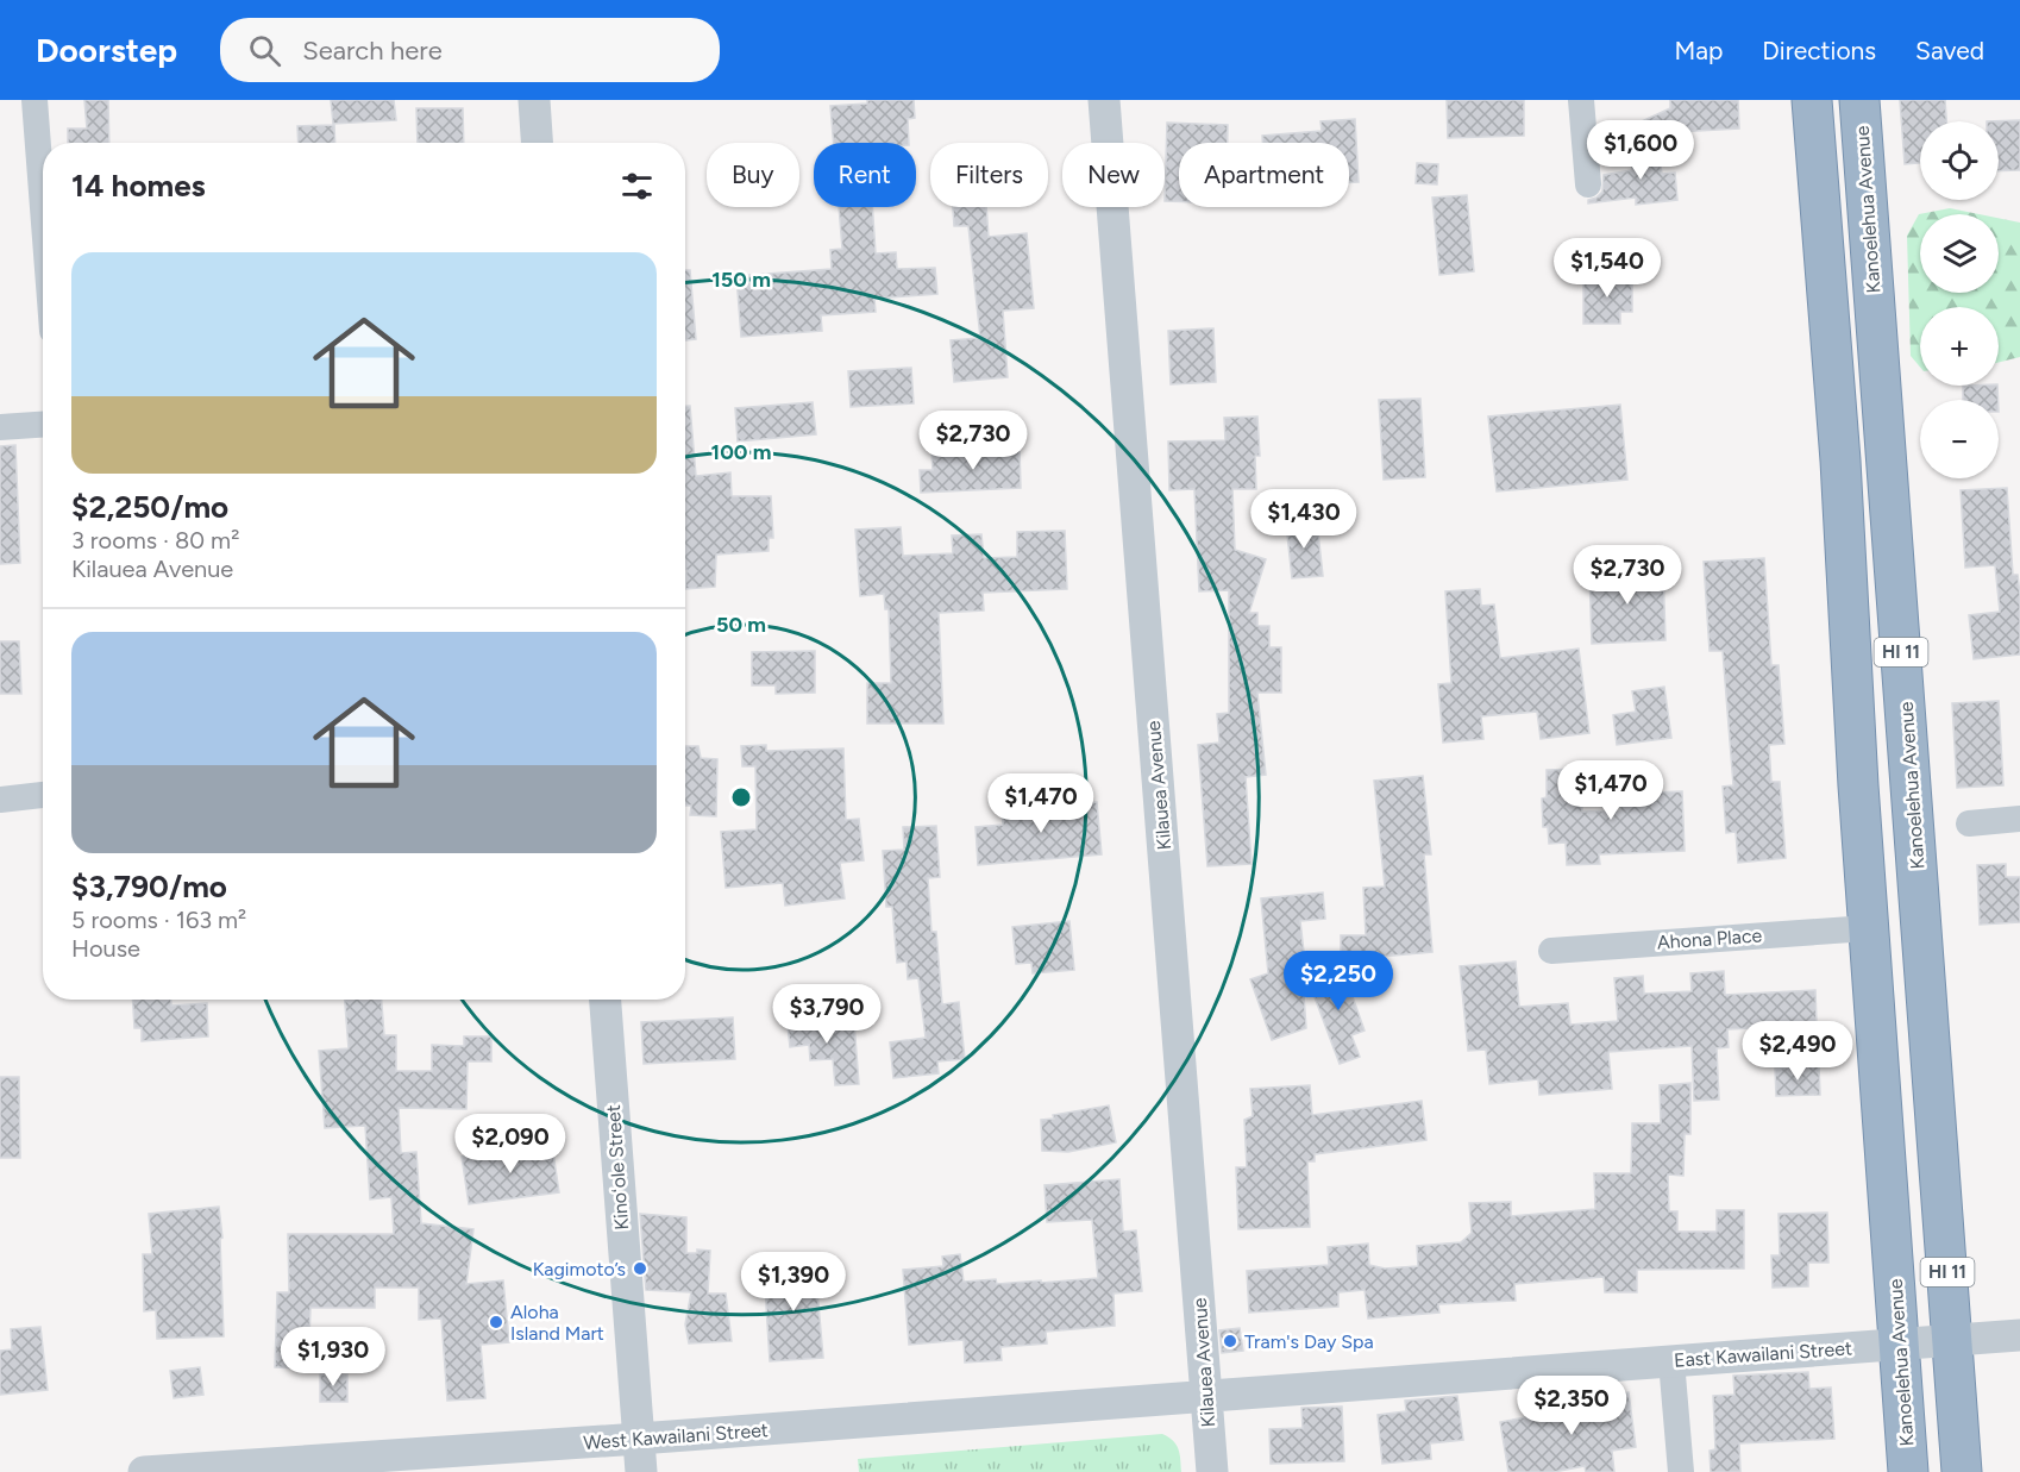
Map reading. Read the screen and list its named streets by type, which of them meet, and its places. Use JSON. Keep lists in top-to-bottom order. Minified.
{"streets":{"highway":["Kanoelehua Avenue","HI 11"],"street":["Kilauea Avenue","Ahona Place","Kinoʻole Street","East Kawailani Street","West Kawailani Street"]},"crossings":[["Kanoelehua Avenue","Ahona Place"],["Kanoelehua Avenue","East Kawailani Street"],["Kilauea Avenue","East Kawailani Street"],["Kilauea Avenue","West Kawailani Street"],["Kinoʻole Street","West Kawailani Street"],["East Kawailani Street","West Kawailani Street"]],"places":["Kagimoto’s","Aloha Island Mart","Tram's Day Spa"],"page":{"header":"Doorstep","search":"Search here","nav":["Map","Directions","Saved"],"price":["$1,600","$1,540","$2,730","$1,430","$2,730","$1,470","$1,470","$2,250","$3,790","$2,490","$2,090","$1,390","$1,930","$2,350"],"map_buttons":["+","−"],"chip":["Buy","Rent","Filters","New","Apartment"],"heading":"14 homes","list":[{"name":"$2,250/mo","note":"3 rooms · 80 m² · Kilauea Avenue"},{"name":"$3,790/mo","note":"5 rooms · 163 m² · House"}]},"rings":["150 m","100 m","50 m"]}
